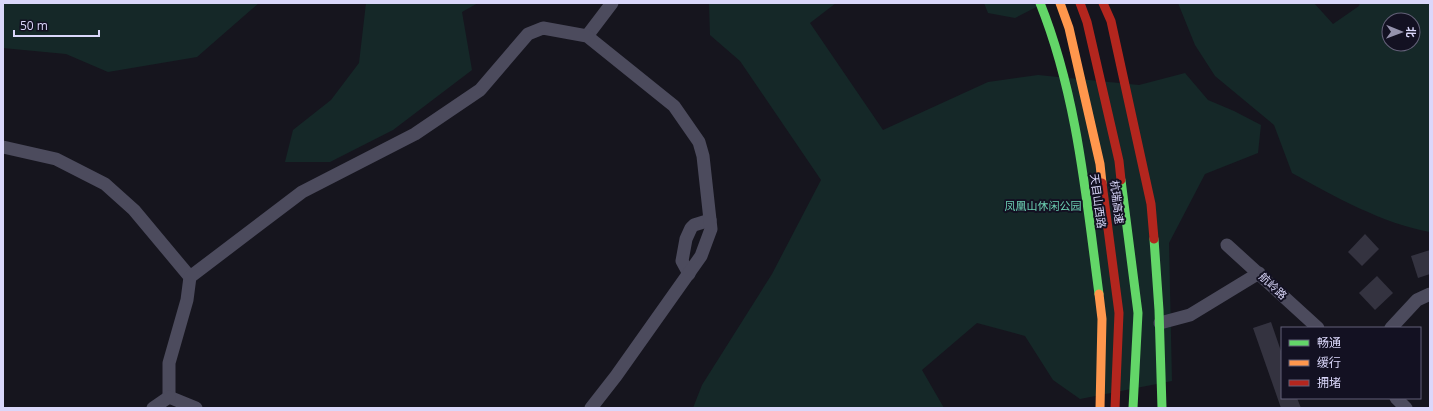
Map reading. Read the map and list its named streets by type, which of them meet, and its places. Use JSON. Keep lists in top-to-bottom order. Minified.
{"streets":{"highway":["天目山西路","杭瑞高速"],"street":["航岭路"]},"parks":["凤凰山休闲公园"],"legend":["畅通","缓行","拥堵"],"scale_bar":"50 m","north":"right"}
